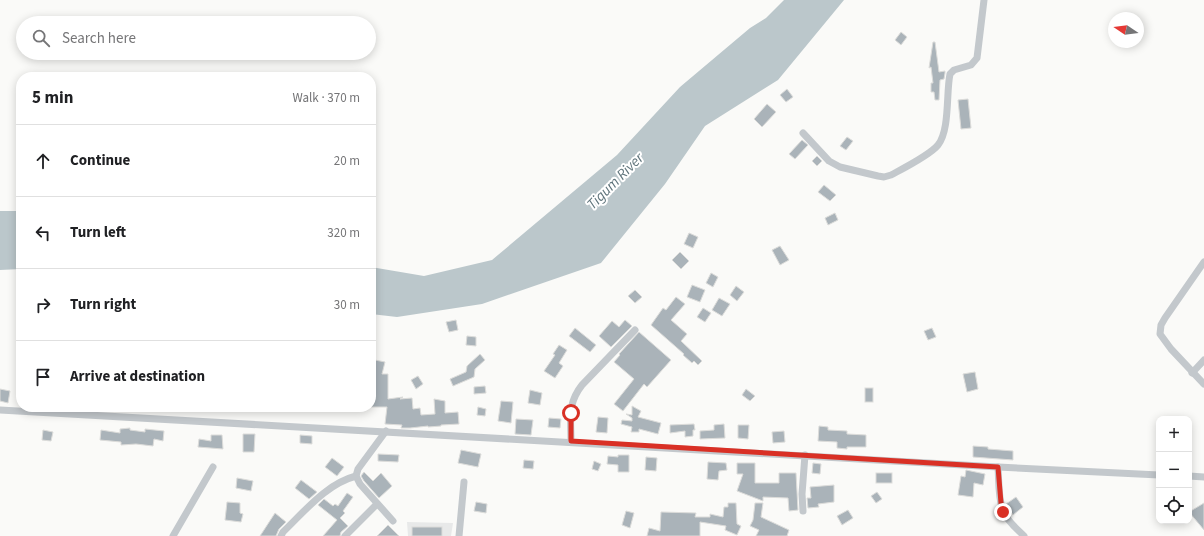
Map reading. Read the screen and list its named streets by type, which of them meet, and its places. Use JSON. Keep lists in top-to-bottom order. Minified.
{"water":["Tigum River"],"north":"left","page":{"search":"Search here","heading":["5 min","Walk · 370 m"],"list":[["Continue","20 m"],["Turn left","320 m"],["Turn right","30 m"],"Arrive at destination"],"map_buttons":["+","−"]}}
